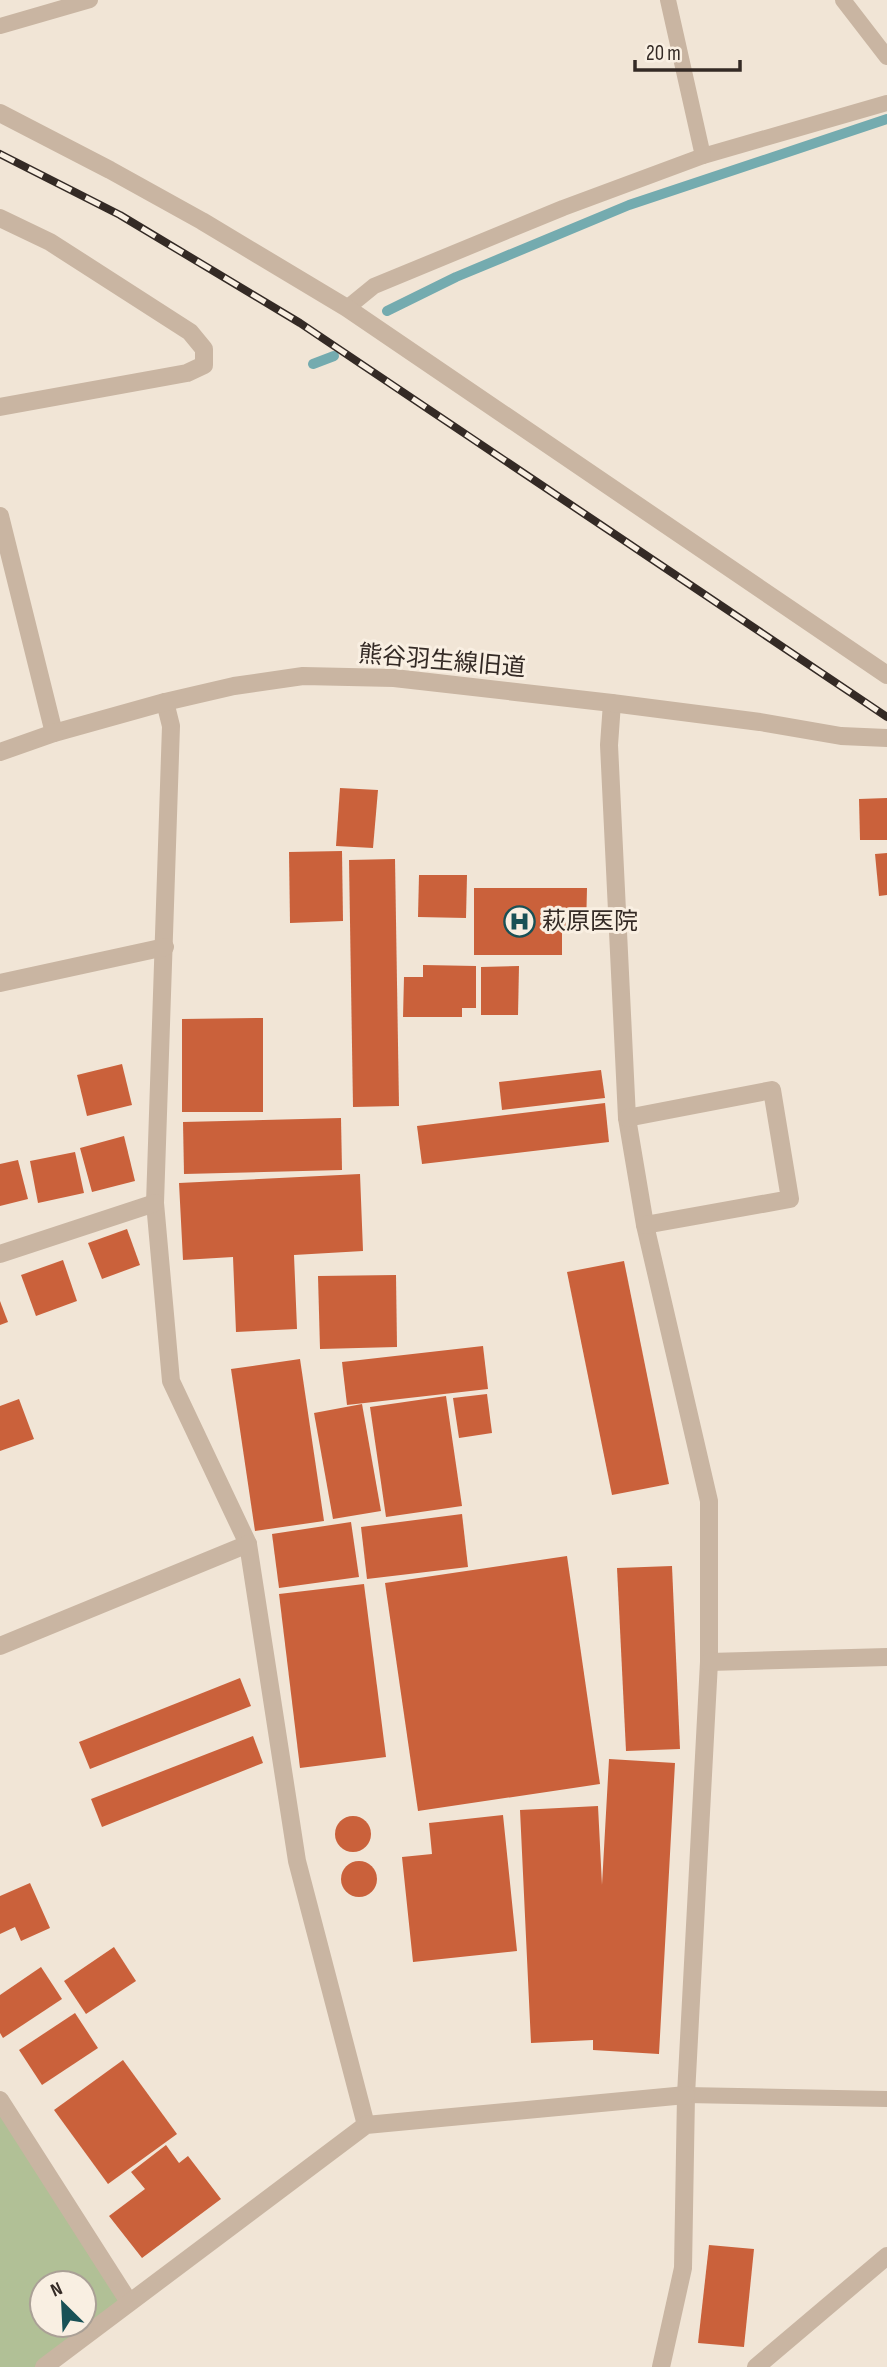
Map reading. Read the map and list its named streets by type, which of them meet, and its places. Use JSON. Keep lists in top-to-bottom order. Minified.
{"streets":{"street":["熊谷羽生線旧道"]},"places":{"hospital":["萩原医院"]},"scale_bar":"20 m","north":"top left"}
